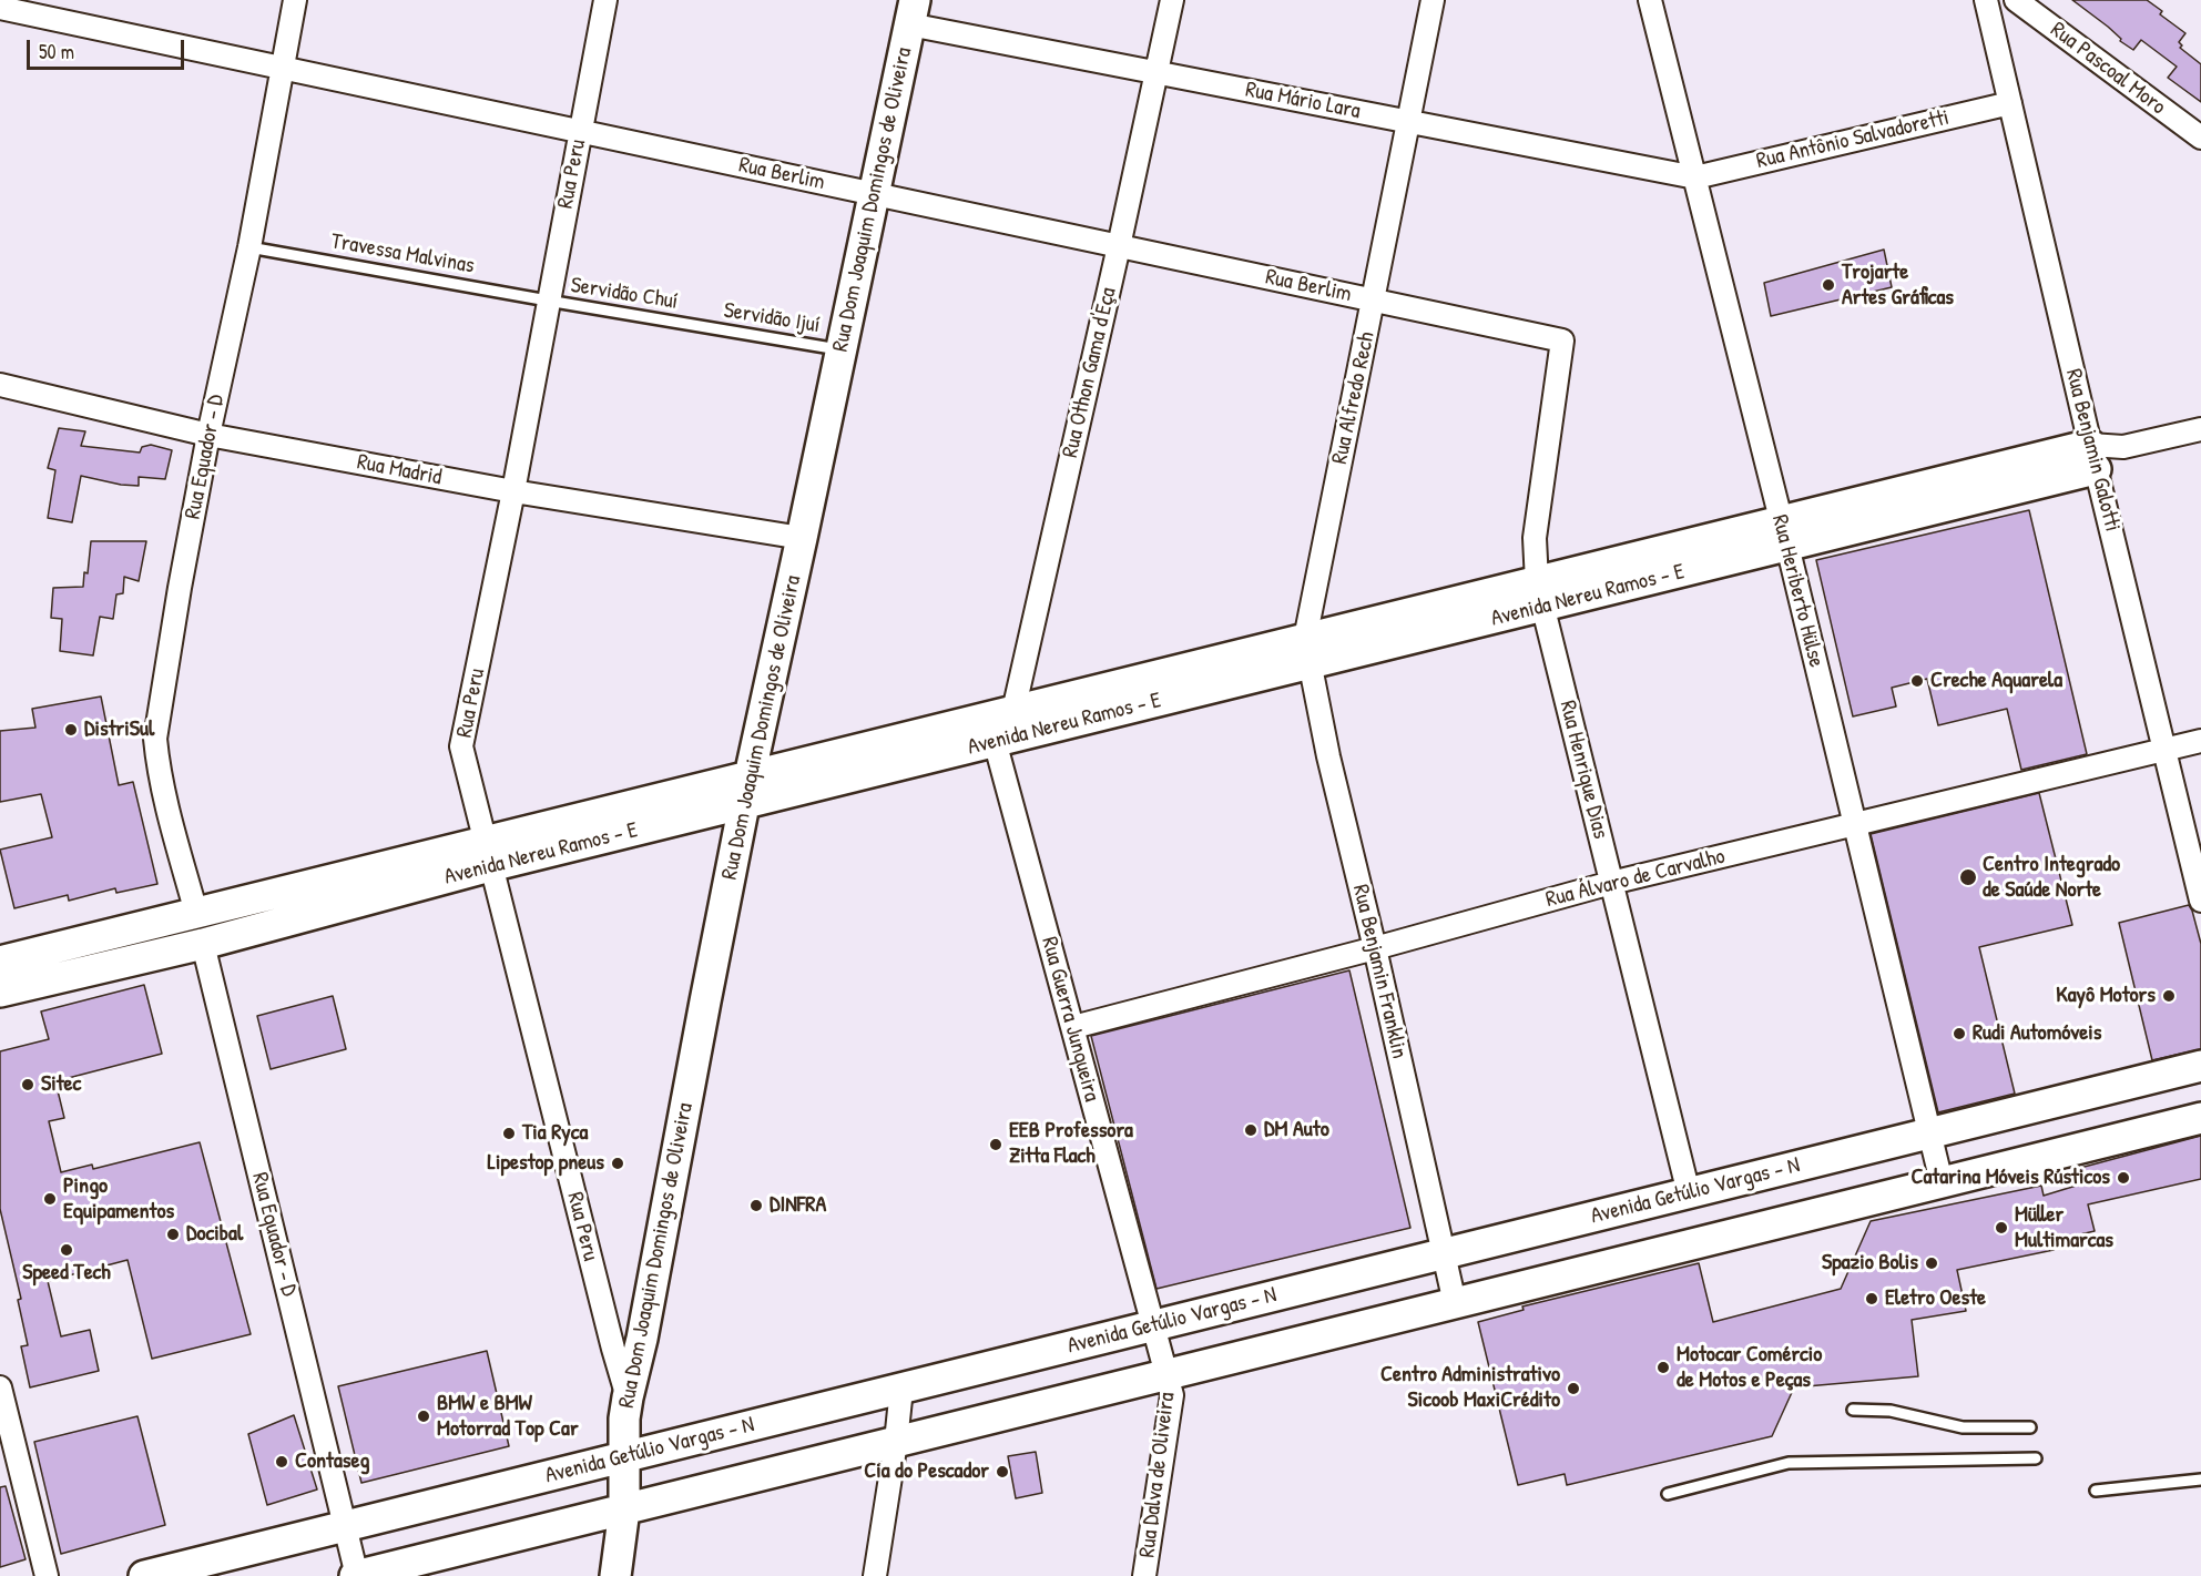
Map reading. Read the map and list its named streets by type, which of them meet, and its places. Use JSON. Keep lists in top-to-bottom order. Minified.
{"streets":{"street":["Rua Pascoal Moro","Rua Mário Lara","Rua Antônio Salvadoretti","Rua Peru","Rua Berlim","Rua Dom Joaquim Domingos de Oliveira","Rua Othon Gama d'Eça","Rua Alfredo Rech","Rua Benjamin Galotti","Rua Equador - D","Rua Madrid","Rua Heriberto Hülse","Avenida Nereu Ramos - E","Rua Henrique Dias","Rua Álvaro de Carvalho","Rua Benjamin Franklin","Rua Guerra Junqueira","Avenida Getúlio Vargas - N","Rua Dalva de Oliveira"],"lane":["Travessa Malvinas","Servidão Chuí","Servidão Ijuí"]},"crossings":[["Rua Mário Lara","Rua Antônio Salvadoretti"],["Rua Mário Lara","Rua Dom Joaquim Domingos de Oliveira"],["Rua Mário Lara","Rua Othon Gama d'Eça"],["Rua Mário Lara","Rua Alfredo Rech"],["Rua Mário Lara","Rua Heriberto Hülse"],["Rua Antônio Salvadoretti","Rua Benjamin Galotti"],["Rua Antônio Salvadoretti","Rua Heriberto Hülse"],["Rua Peru","Rua Berlim"],["Rua Peru","Rua Dom Joaquim Domingos de Oliveira"],["Rua Peru","Travessa Malvinas"],["Rua Peru","Servidão Chuí"],["Rua Peru","Rua Madrid"],["Rua Peru","Avenida Nereu Ramos - E"],["Rua Berlim","Rua Dom Joaquim Domingos de Oliveira"],["Rua Berlim","Rua Othon Gama d'Eça"],["Rua Berlim","Rua Alfredo Rech"],["Rua Berlim","Rua Equador - D"],["Rua Berlim","Rua Henrique Dias"],["Rua Dom Joaquim Domingos de Oliveira","Servidão Ijuí"],["Rua Dom Joaquim Domingos de Oliveira","Rua Madrid"],["Rua Dom Joaquim Domingos de Oliveira","Avenida Nereu Ramos - E"],["Rua Dom Joaquim Domingos de Oliveira","Avenida Getúlio Vargas - N"],["Travessa Malvinas","Servidão Chuí"],["Travessa Malvinas","Rua Equador - D"],["Servidão Chuí","Servidão Ijuí"],["Rua Othon Gama d'Eça","Avenida Nereu Ramos - E"],["Rua Othon Gama d'Eça","Rua Guerra Junqueira"],["Rua Alfredo Rech","Avenida Nereu Ramos - E"],["Rua Alfredo Rech","Rua Benjamin Franklin"],["Rua Benjamin Galotti","Avenida Nereu Ramos - E"],["Rua Benjamin Galotti","Rua Álvaro de Carvalho"],["Rua Equador - D","Rua Madrid"],["Rua Equador - D","Avenida Nereu Ramos - E"],["Rua Equador - D","Avenida Getúlio Vargas - N"],["Rua Heriberto Hülse","Avenida Nereu Ramos - E"],["Rua Heriberto Hülse","Rua Álvaro de Carvalho"],["Rua Heriberto Hülse","Avenida Getúlio Vargas - N"],["Avenida Nereu Ramos - E","Rua Henrique Dias"],["Avenida Nereu Ramos - E","Rua Benjamin Franklin"],["Avenida Nereu Ramos - E","Rua Guerra Junqueira"],["Rua Henrique Dias","Rua Álvaro de Carvalho"],["Rua Henrique Dias","Avenida Getúlio Vargas - N"],["Rua Álvaro de Carvalho","Rua Benjamin Franklin"],["Rua Álvaro de Carvalho","Rua Guerra Junqueira"],["Rua Benjamin Franklin","Avenida Getúlio Vargas - N"],["Rua Guerra Junqueira","Avenida Getúlio Vargas - N"],["Rua Guerra Junqueira","Rua Dalva de Oliveira"]],"places":["Trojarte Artes Gráficas","Creche Aquarela","DistriSul","Centro Integrado de Saúde Norte","Kayô Motors","Rudi Automóveis","Sitec","DM Auto","Tia Ryca","EEB Professora Zitta Flach","Lipestop pneus","Catarina Móveis Rústicos","Pingo Equipamentos","DINFRA","Müller Multimarcas","Docibal","Speed Tech","Spazio Bolis","Eletro Oeste","Motocar Comércio de Motos e Peças","Centro Administrativo Sicoob MaxiCrédito","BMW e BMW Motorrad Top Car","Contaseg","Cia do Pescador"],"scale_bar":"50 m"}
